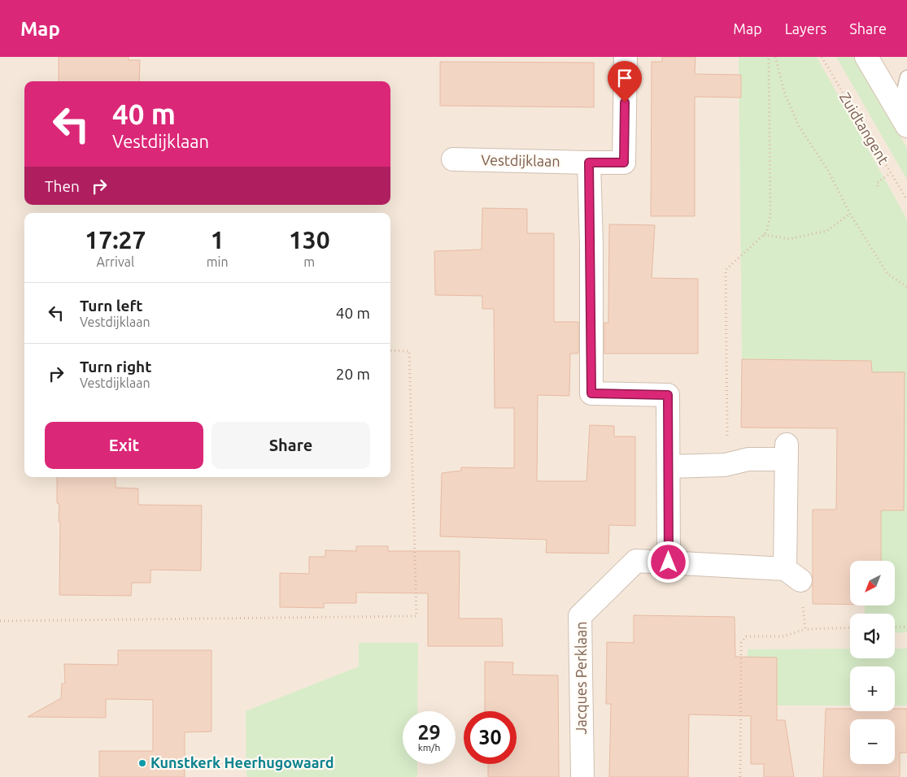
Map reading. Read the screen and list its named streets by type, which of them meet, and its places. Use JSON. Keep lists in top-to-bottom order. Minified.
{"streets":{"street":["Vestdijklaan","Jacques Perklaan"],"path":["Zuidtangent"]},"places":["Kunstkerk Heerhugowaard"],"north":"bottom left","page":{"header":"Map","nav":["Map","Layers","Share"],"turn":["40 m","Vestdijklaan"],"then":"Then","eta":["17:27","Arrival","1","min","130","m"],"list":[{"name":"Turn left","note":"Vestdijklaan","value":"40 m"},{"name":"Turn right","note":"Vestdijklaan","value":"20 m"}],"buttons":["Exit","Share"],"map_buttons":["+","−"],"speed":"29 km/h","limit":"30"}}
